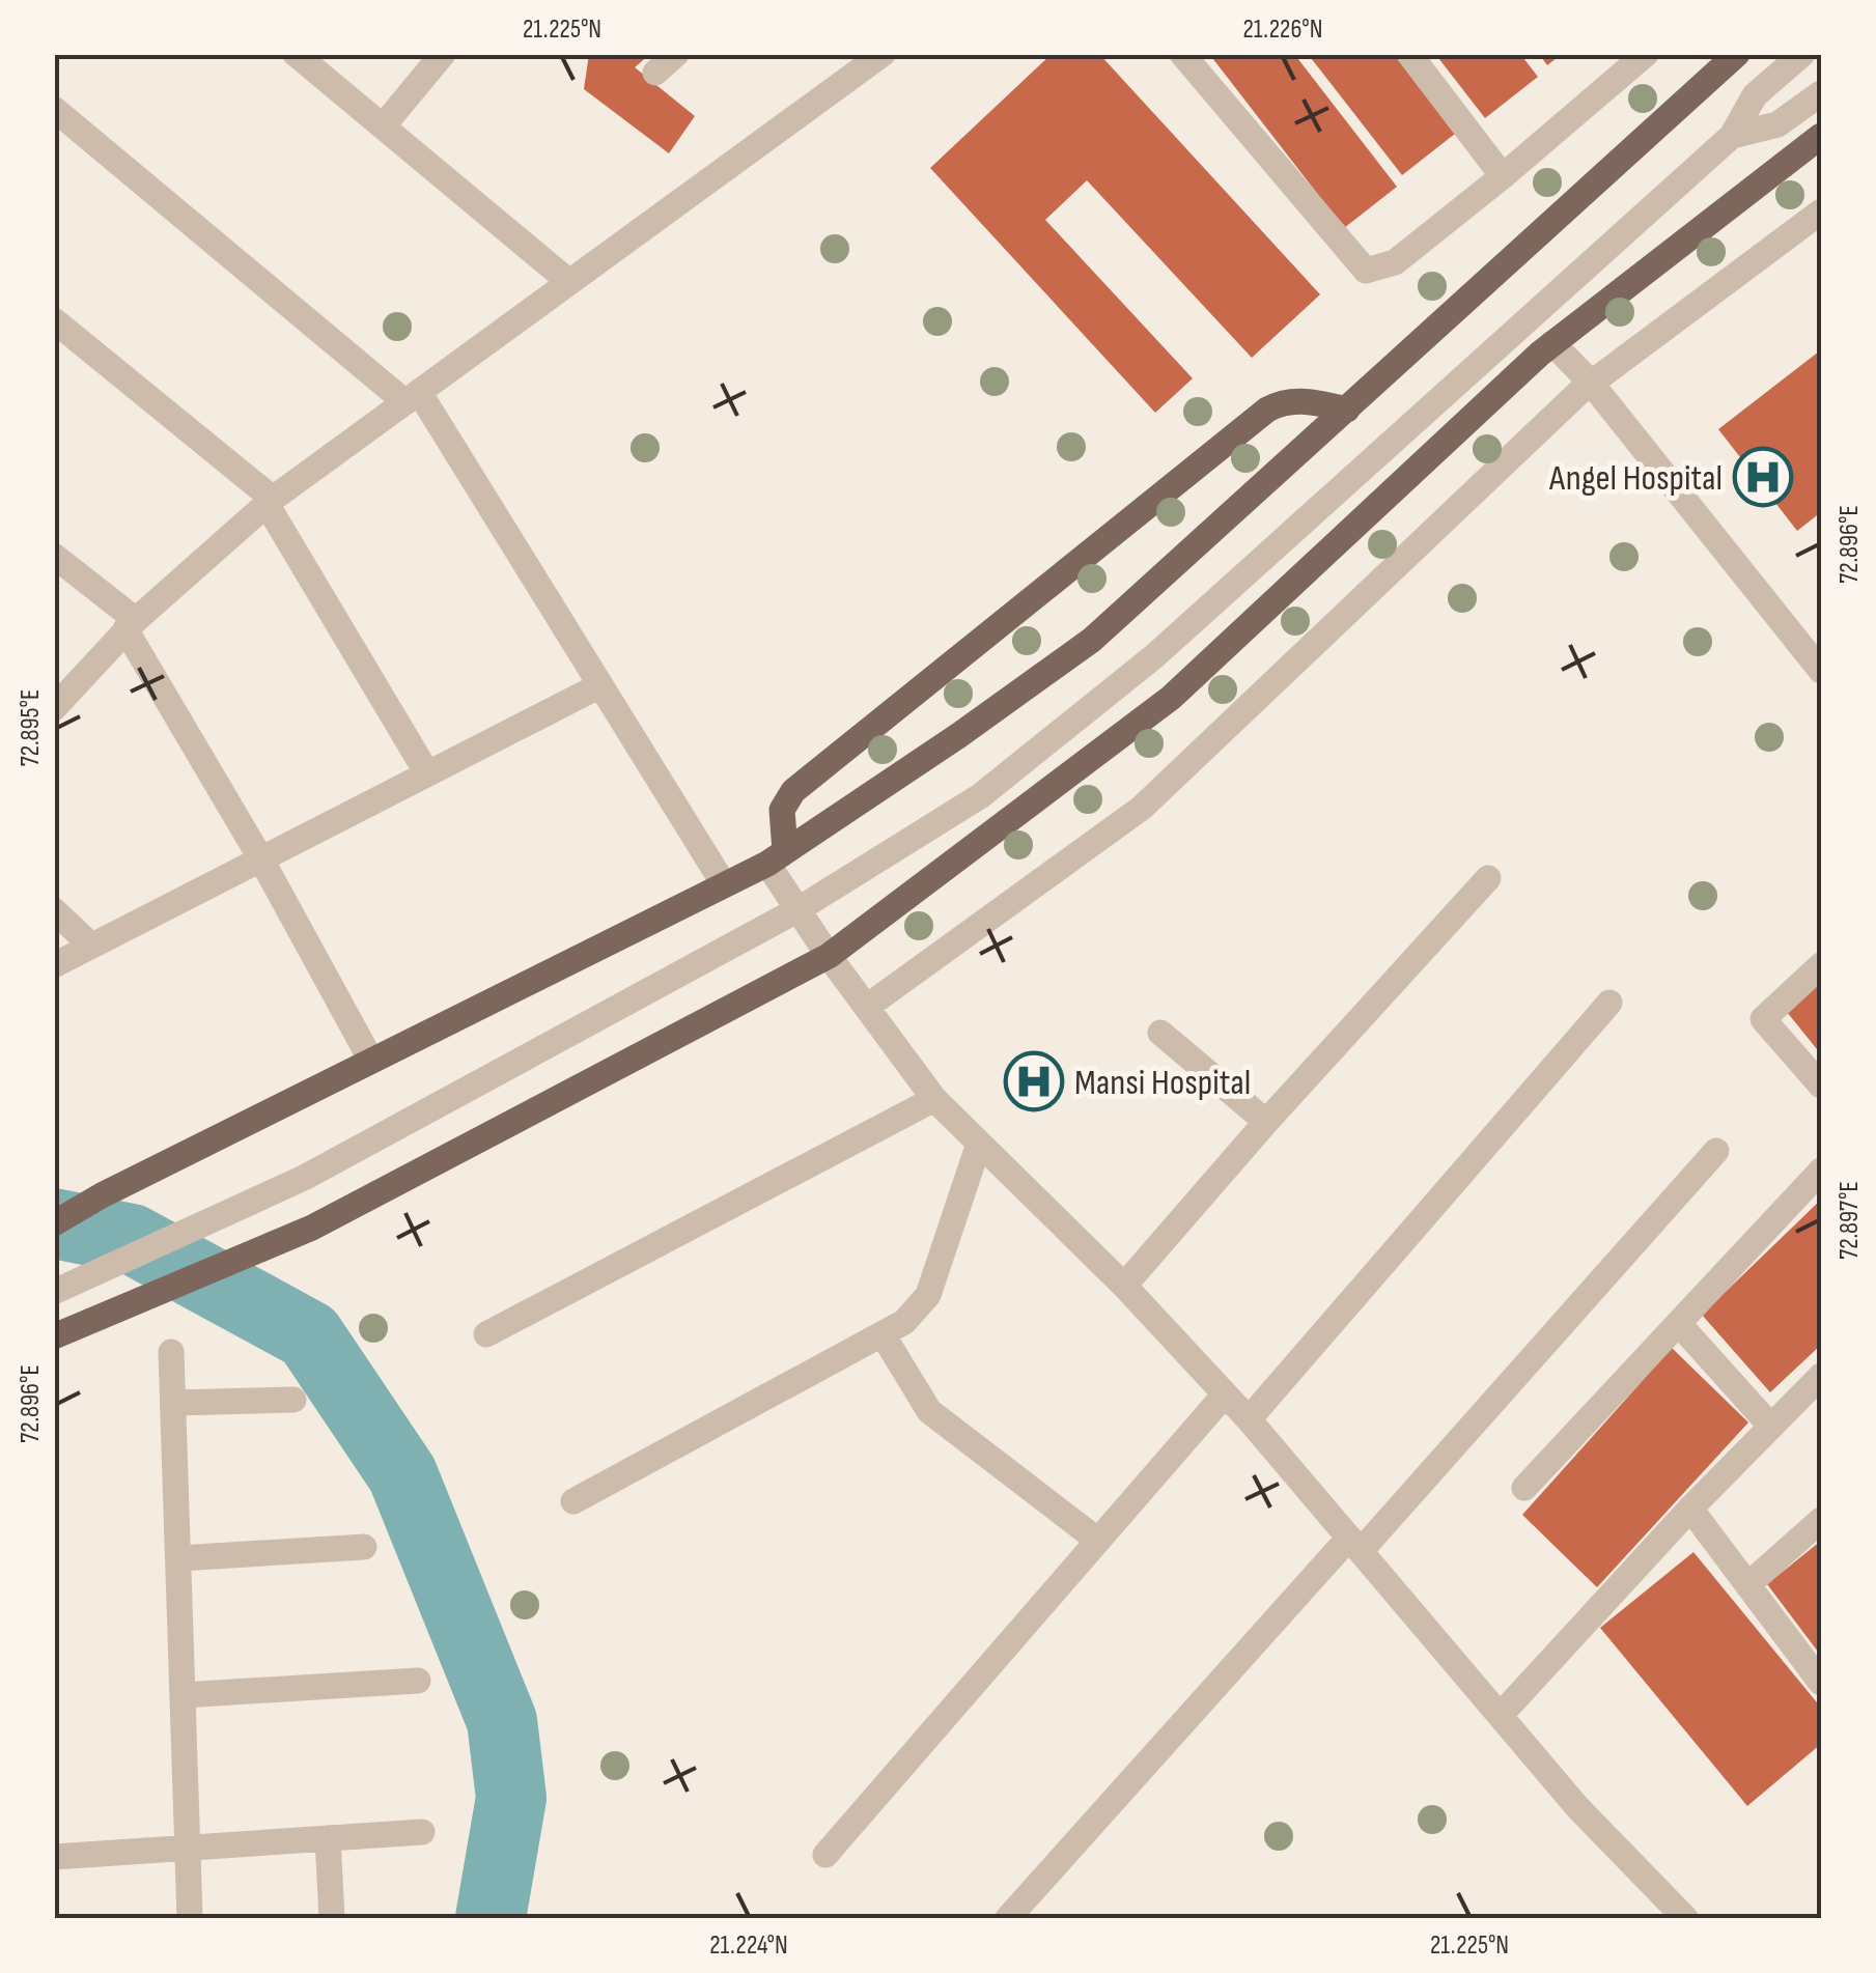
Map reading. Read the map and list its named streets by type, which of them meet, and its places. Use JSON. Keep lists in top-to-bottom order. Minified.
{"places":{"hospital":["Angel Hospital","Mansi Hospital"]},"coordinates":["21.225°N","21.226°N","72.896°E","72.895°E","72.897°E","21.224°N"]}
